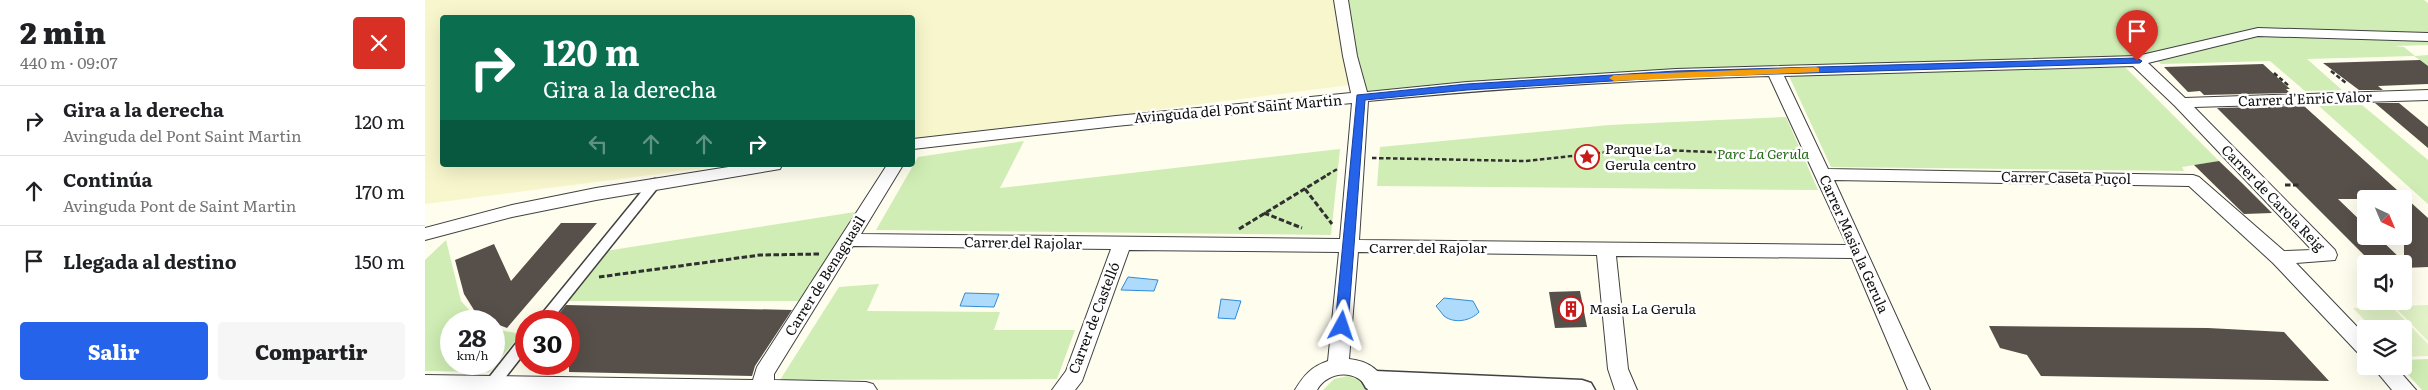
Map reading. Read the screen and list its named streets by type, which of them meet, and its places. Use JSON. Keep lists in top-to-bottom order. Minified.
{"streets":{"street":["Carrer d'Enric Valor","Avinguda del Pont Saint Martin","Carrer Caseta Puçol","Carrer de Carola Reig","Carrer del Rajolar","Carrer Masia la Gerula","Carrer de Benaguasil","Carrer de Castelló"]},"crossings":[["Carrer d'Enric Valor","Carrer de Carola Reig"],["Avinguda del Pont Saint Martin","Carrer de Carola Reig"],["Avinguda del Pont Saint Martin","Carrer Masia la Gerula"],["Carrer Caseta Puçol","Carrer de Carola Reig"],["Carrer Caseta Puçol","Carrer Masia la Gerula"],["Carrer del Rajolar","Carrer Masia la Gerula"],["Carrer del Rajolar","Carrer de Benaguasil"],["Carrer del Rajolar","Carrer de Castelló"]],"parks":["Parc La Gerula"],"places":{"place":["Parque La Gerula centro"],"building":["Masia La Gerula"]},"north":"bottom right","page":{"heading":["2 min","440 m · 09:07"],"turn":["120 m","Gira a la derecha"],"list":[{"name":"Gira a la derecha","note":"Avinguda del Pont Saint Martin","value":"120 m"},{"name":"Continúa","note":"Avinguda Pont de Saint Martin","value":"170 m"},{"name":"Llegada al destino","value":"150 m"}],"speed":"28 km/h","limit":"30","buttons":["Salir","Compartir"]}}
